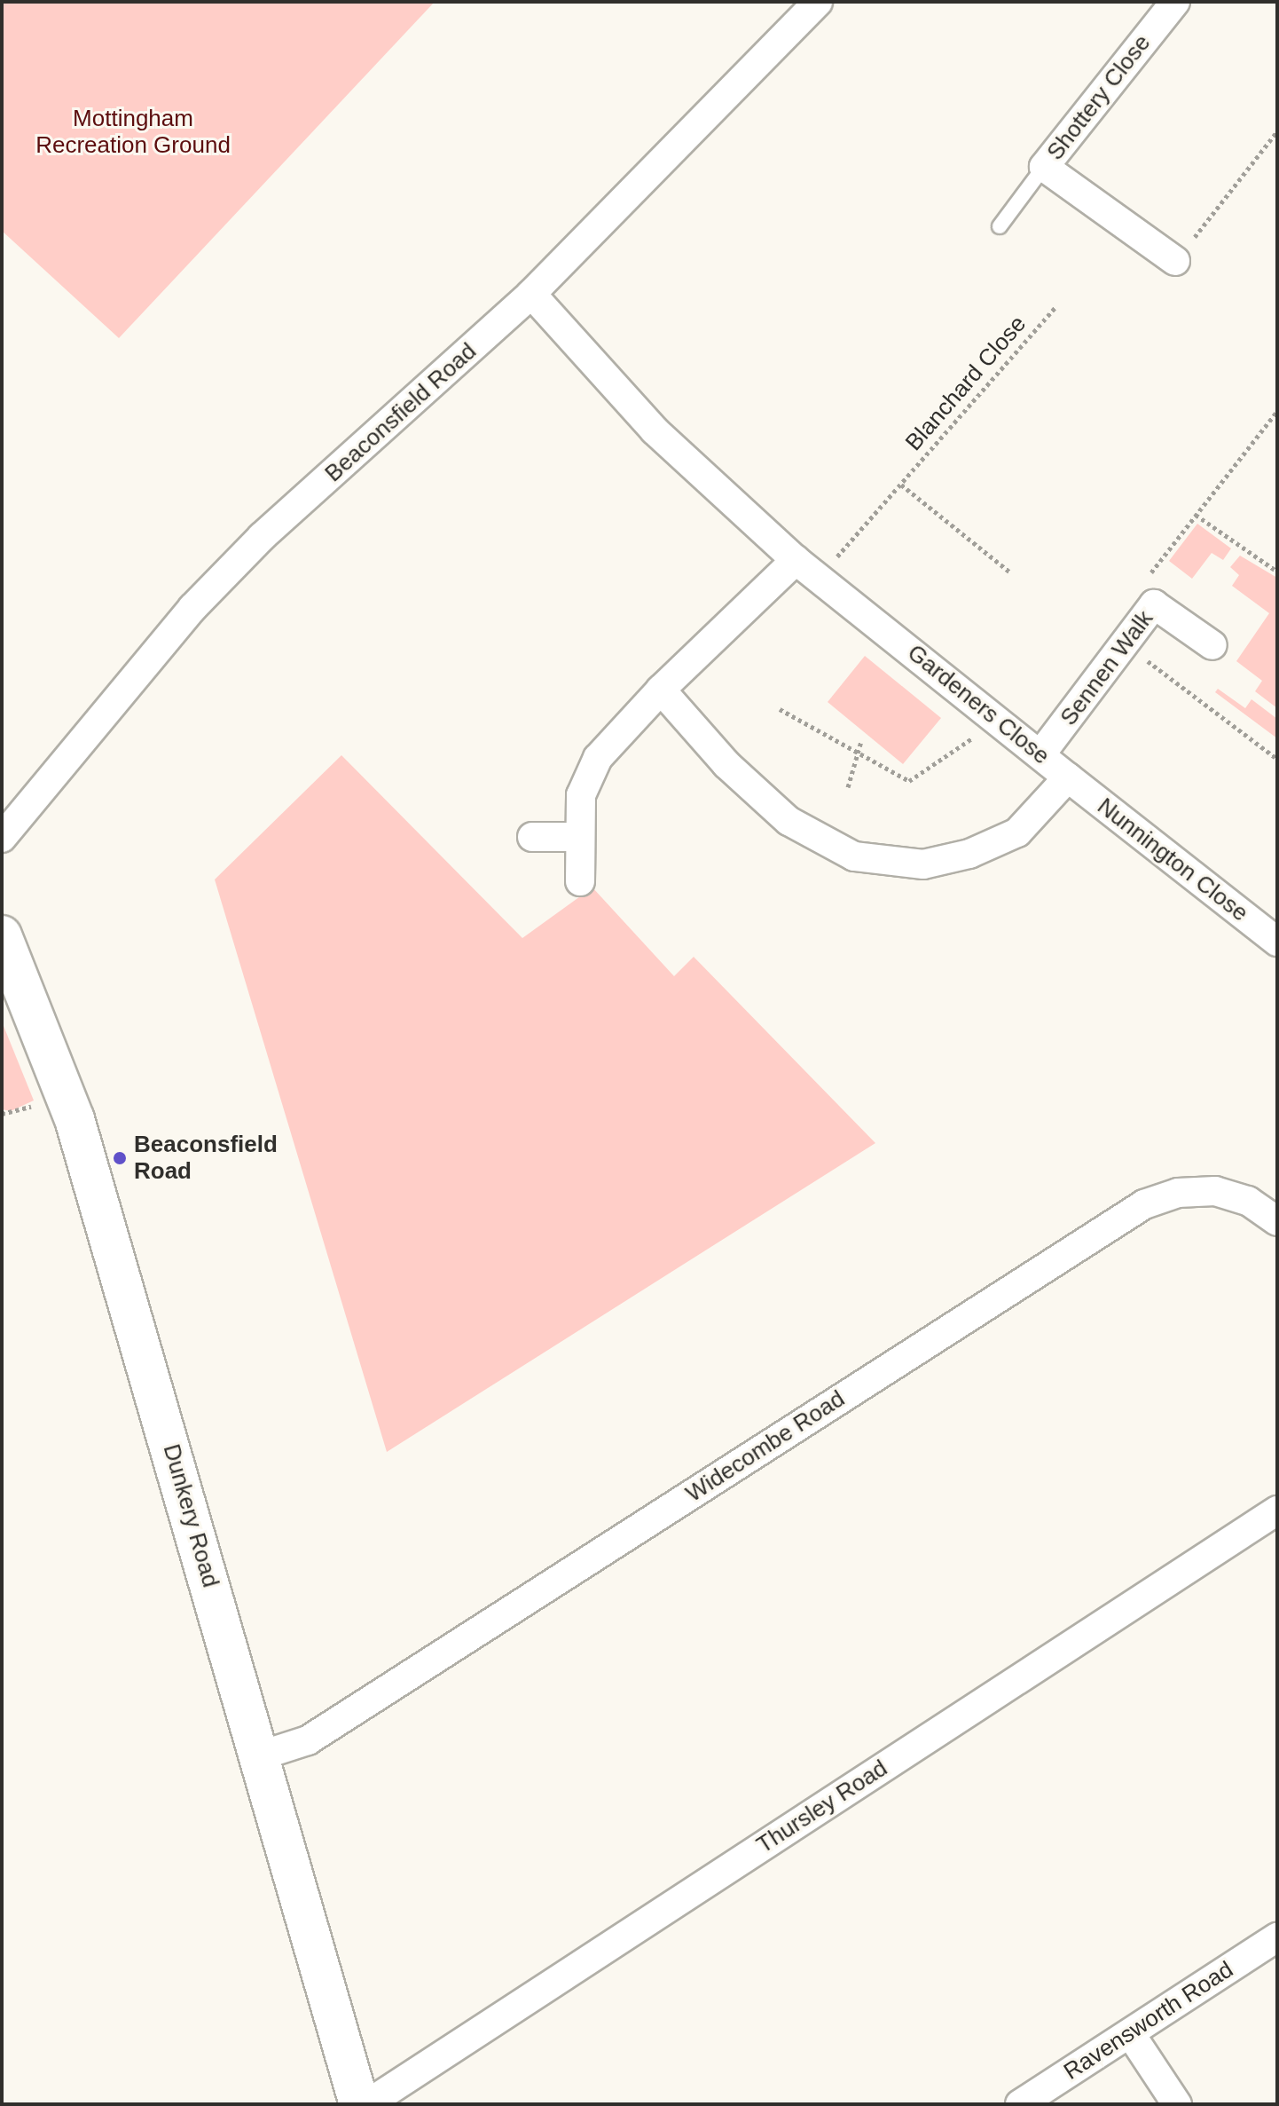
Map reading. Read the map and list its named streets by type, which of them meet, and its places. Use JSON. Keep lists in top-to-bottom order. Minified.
{"streets":{"street":["Shottery Close","Beaconsfield Road","Sennen Walk","Gardeners Close","Nunnington Close","Widecombe Road","Dunkery Road","Thursley Road","Ravensworth Road"],"path":["Blanchard Close"]},"crossings":[["Blanchard Close","Gardeners Close"],["Beaconsfield Road","Gardeners Close"],["Sennen Walk","Gardeners Close"],["Gardeners Close","Nunnington Close"],["Widecombe Road","Dunkery Road"]],"parks":["Mottingham Recreation Ground"],"places":["Beaconsfield Road"]}
